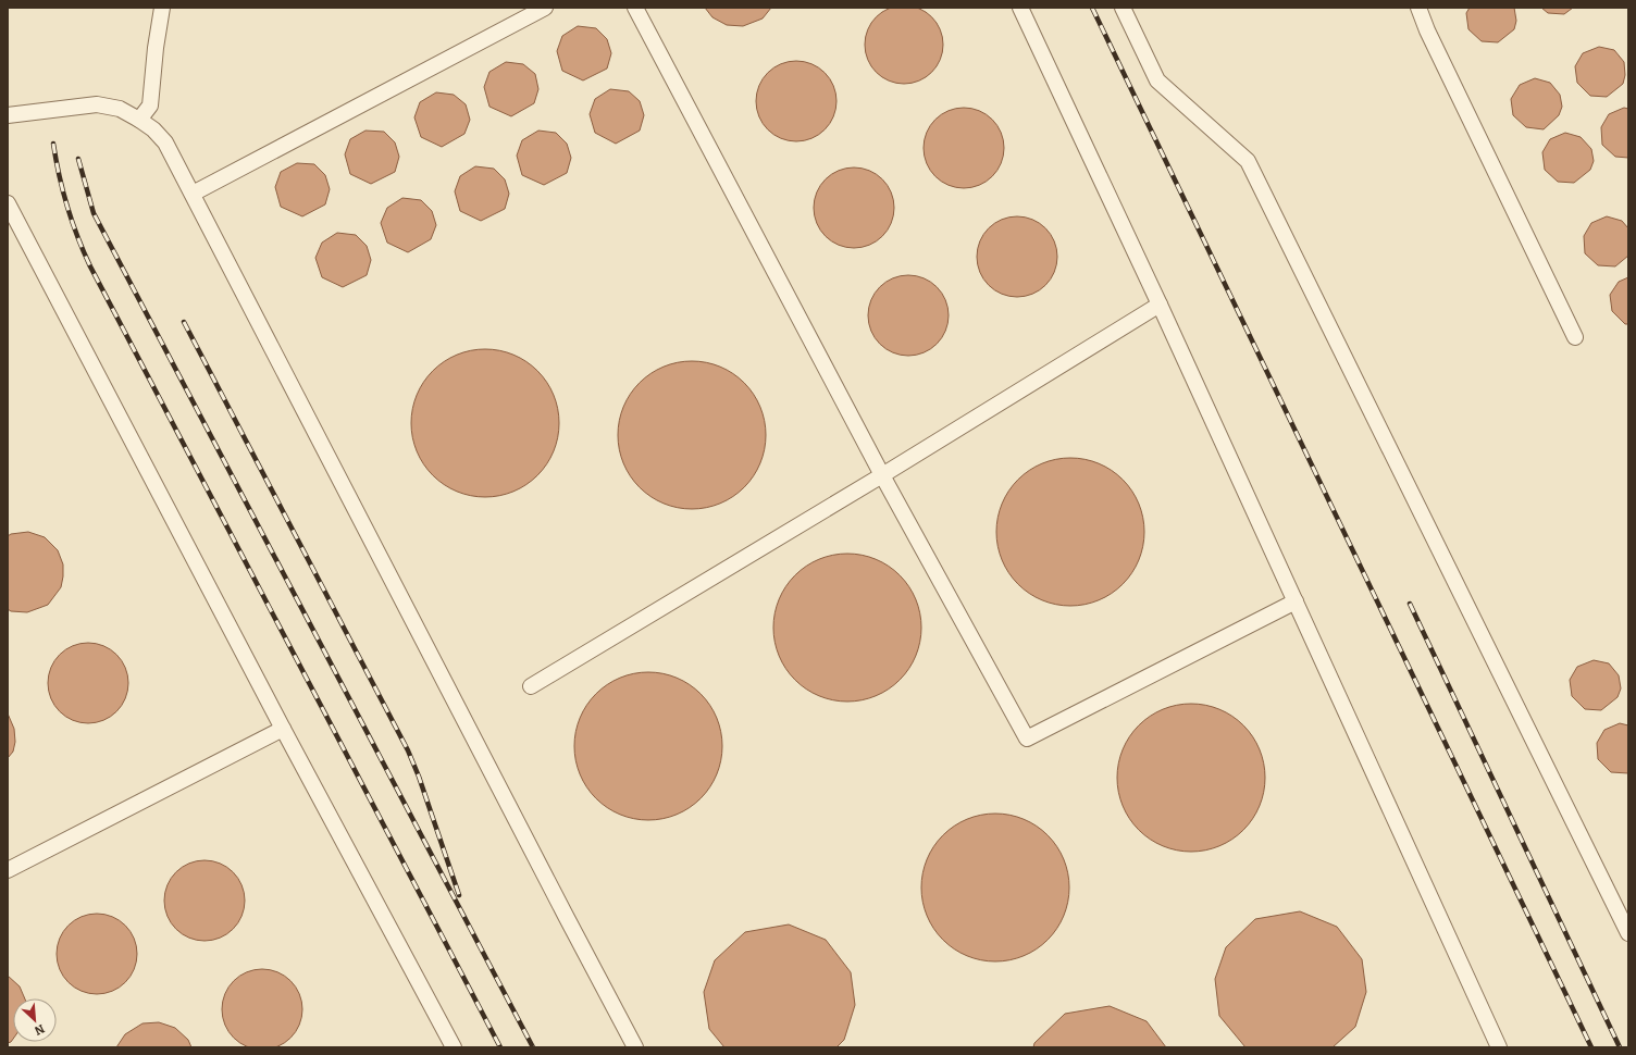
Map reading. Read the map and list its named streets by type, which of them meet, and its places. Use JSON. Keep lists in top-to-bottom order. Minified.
{"north":"bottom right"}
